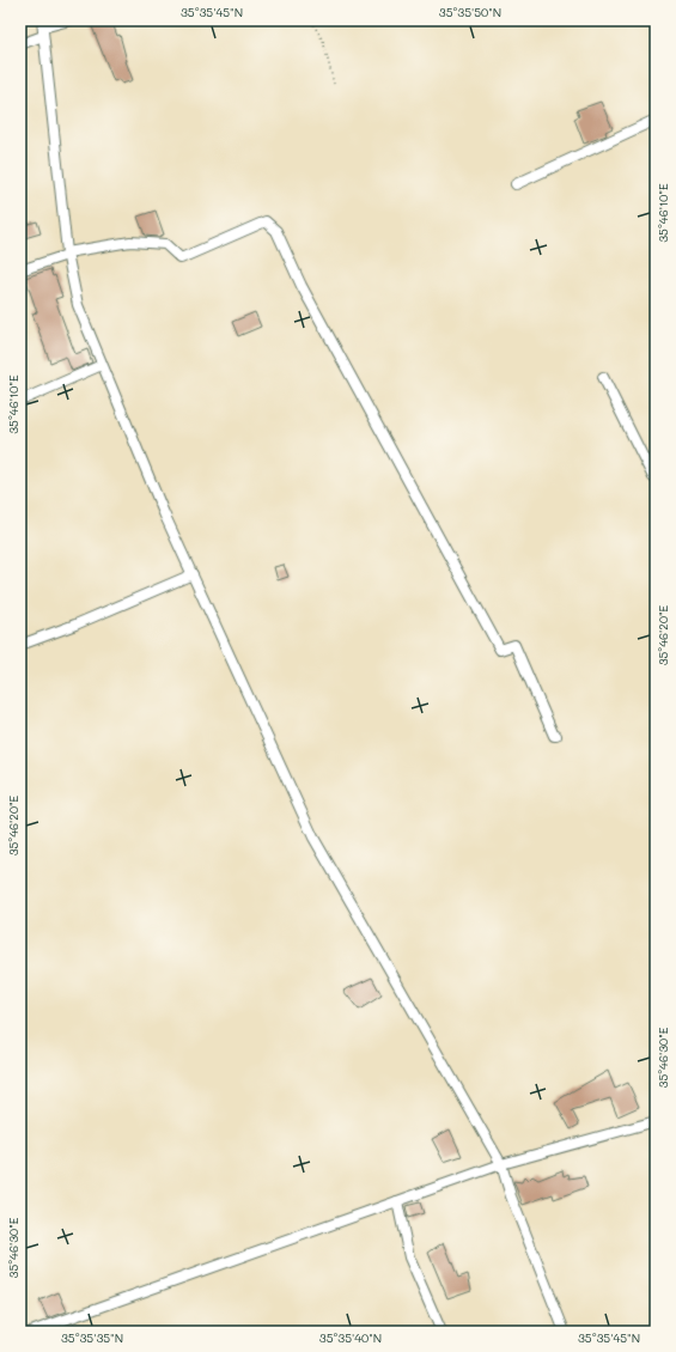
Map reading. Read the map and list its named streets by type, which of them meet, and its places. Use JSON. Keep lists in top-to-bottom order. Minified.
{"coordinates":["35°35'45\"N","35°35'50\"N","35°46'10\"E","35°46'20\"E","35°46'30\"E","35°35'35\"N","35°35'40\"N"]}
